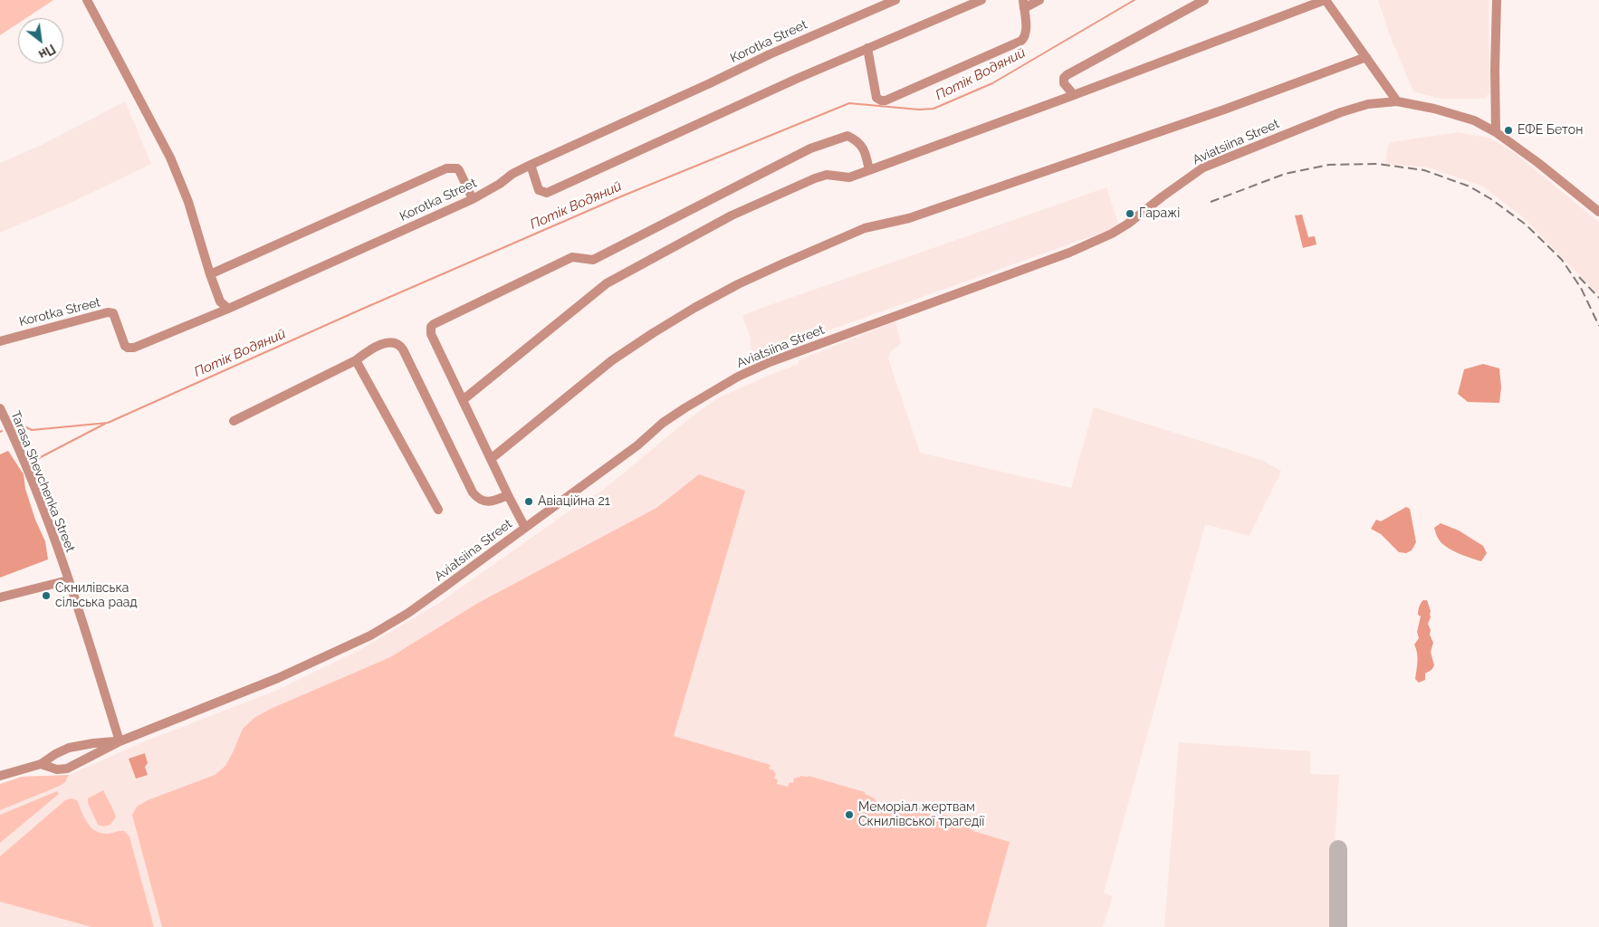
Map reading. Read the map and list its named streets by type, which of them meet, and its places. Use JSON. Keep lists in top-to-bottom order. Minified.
{"streets":{"street":["Korotka Street","Aviatsiina Street","Tarasa Shevchenka Street"]},"crossings":[["Aviatsiina Street","Tarasa Shevchenka Street"]],"water":["Потік Водяний"],"places":["ЕФЕ Бетон","Гаражі","Авіаційна 21","Скнилівська сільська раад","Меморіал жертвам Скнилівської трагедії"],"north":"bottom right"}
